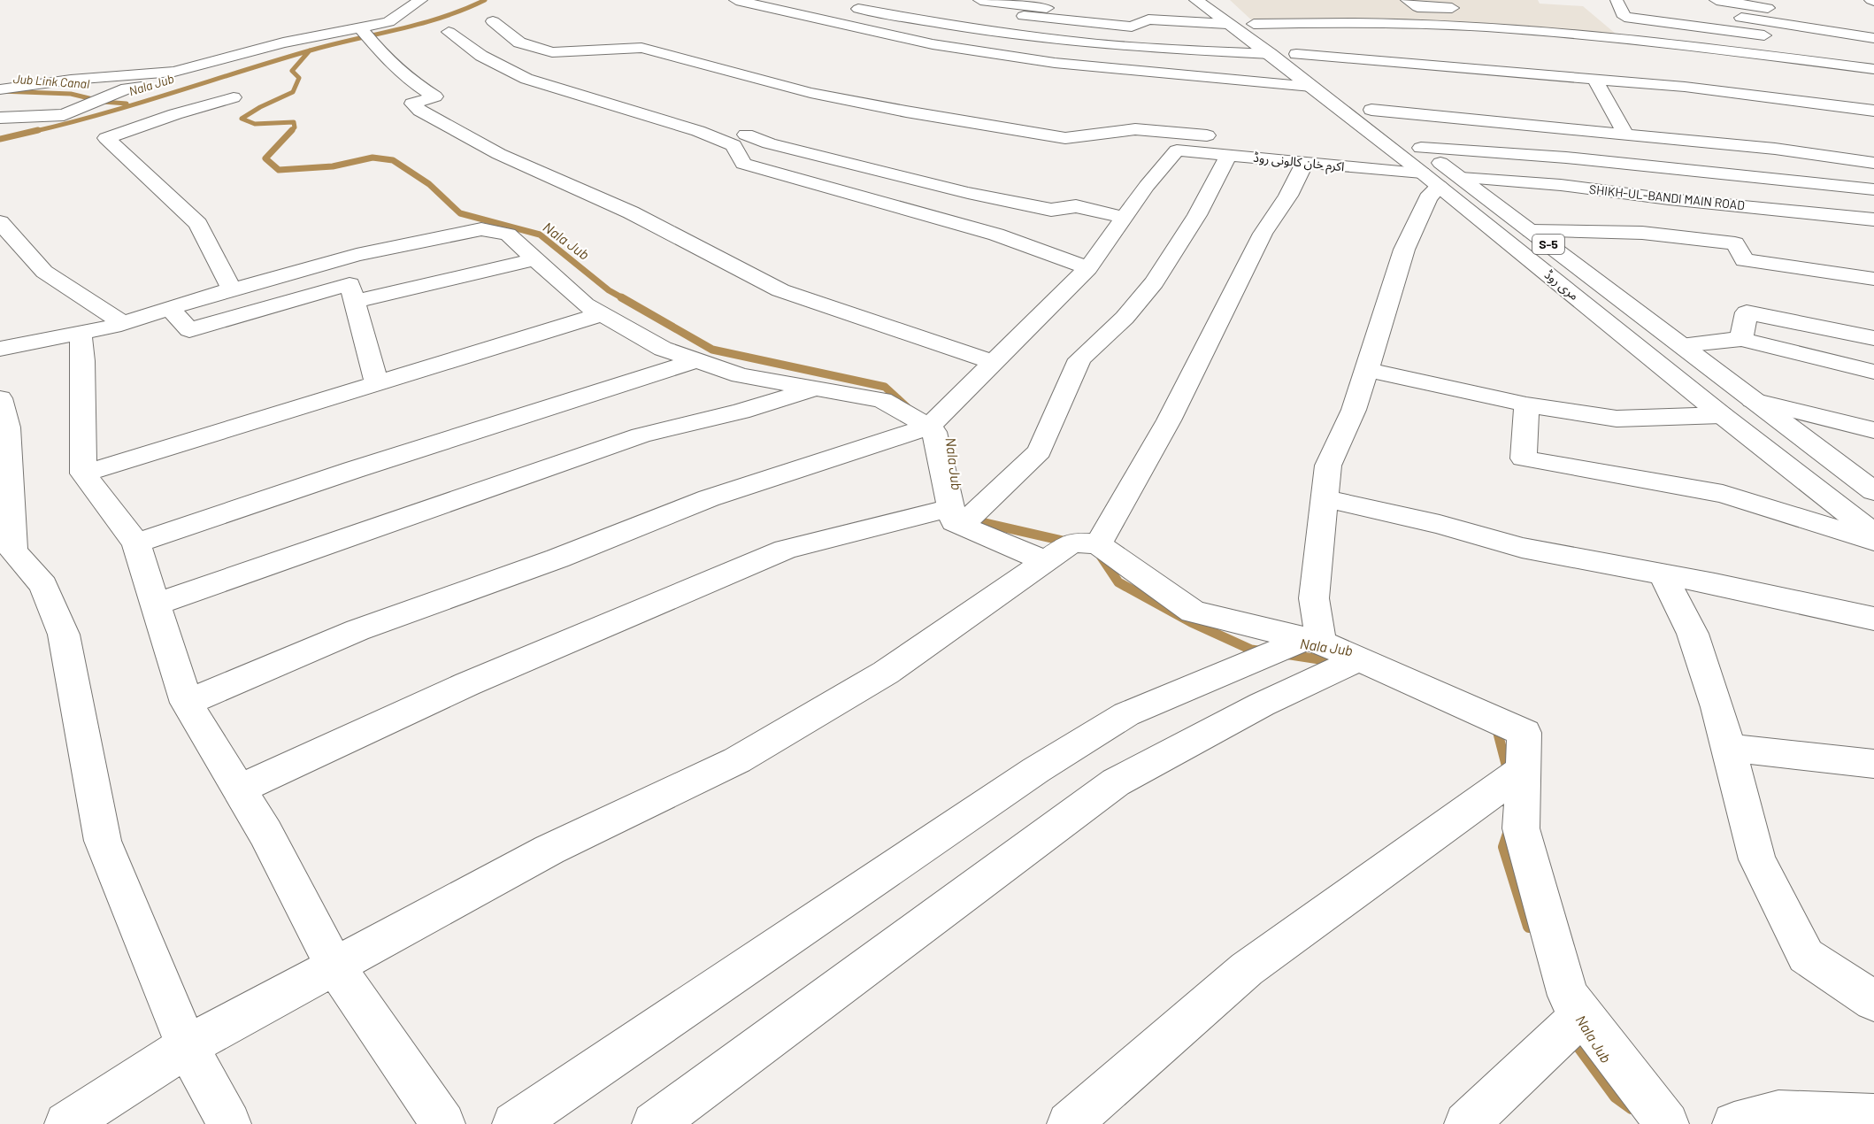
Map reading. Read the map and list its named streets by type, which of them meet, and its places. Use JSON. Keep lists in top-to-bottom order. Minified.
{"streets":{"street":["اکرم خان کالونی روڈ","SHIKH-UL-BANDI MAIN ROAD","S-5","مری روڈ"]},"crossings":[["اکرم خان کالونی روڈ","SHIKH-UL-BANDI MAIN ROAD"],["اکرم خان کالونی روڈ","مری روڈ"],["SHIKH-UL-BANDI MAIN ROAD","مری روڈ"]],"water":["Jub Link Canal","Nala Jub"]}
